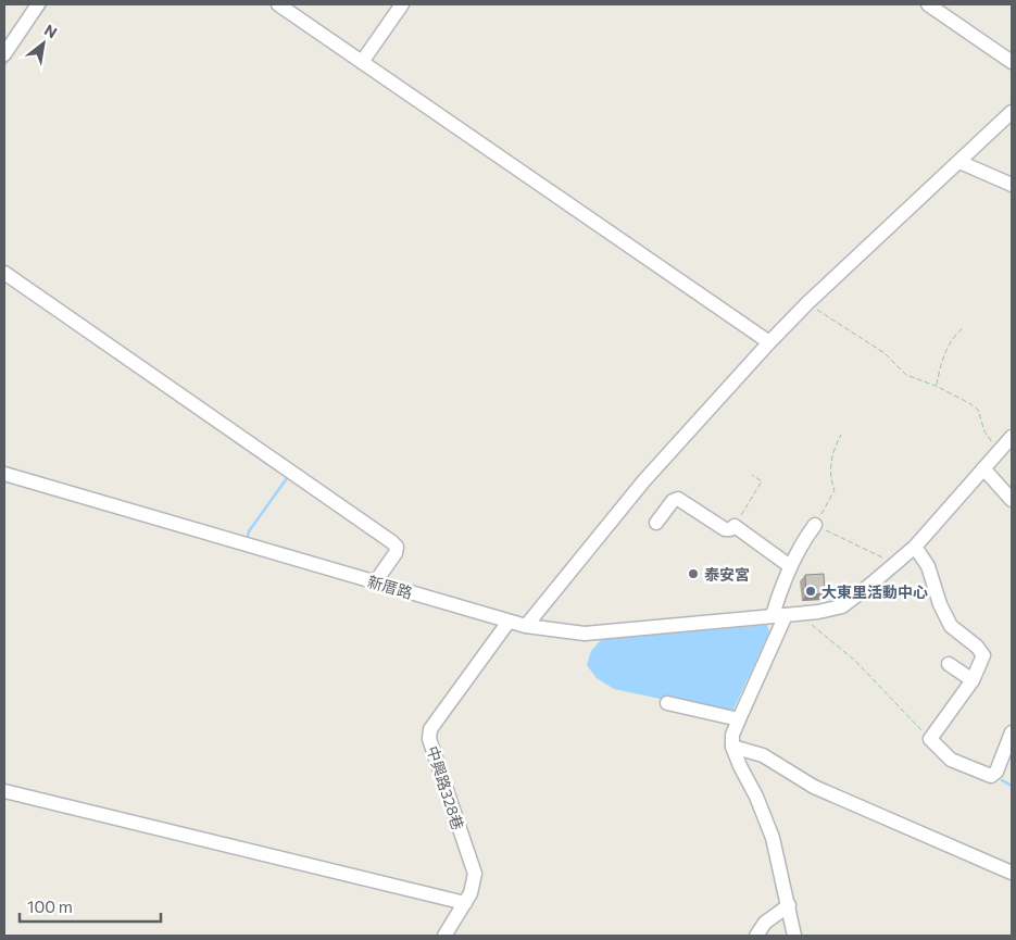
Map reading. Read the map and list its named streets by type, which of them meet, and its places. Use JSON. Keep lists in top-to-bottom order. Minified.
{"streets":{"street":["新厝路","中興路328巷"]},"crossings":[["新厝路","中興路328巷"]],"places":["泰安宮","大東里活動中心"],"scale_bar":"100 m","north":"top right"}
